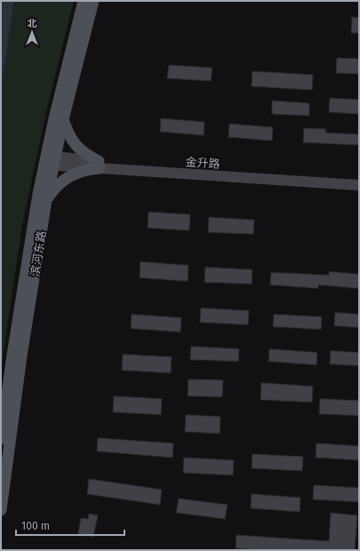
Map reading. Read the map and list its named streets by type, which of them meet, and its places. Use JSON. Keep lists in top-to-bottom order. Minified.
{"streets":{"main road":["金升路","滨河东路"]},"crossings":[["金升路","滨河东路"]],"scale_bar":"100 m","north":"top"}
